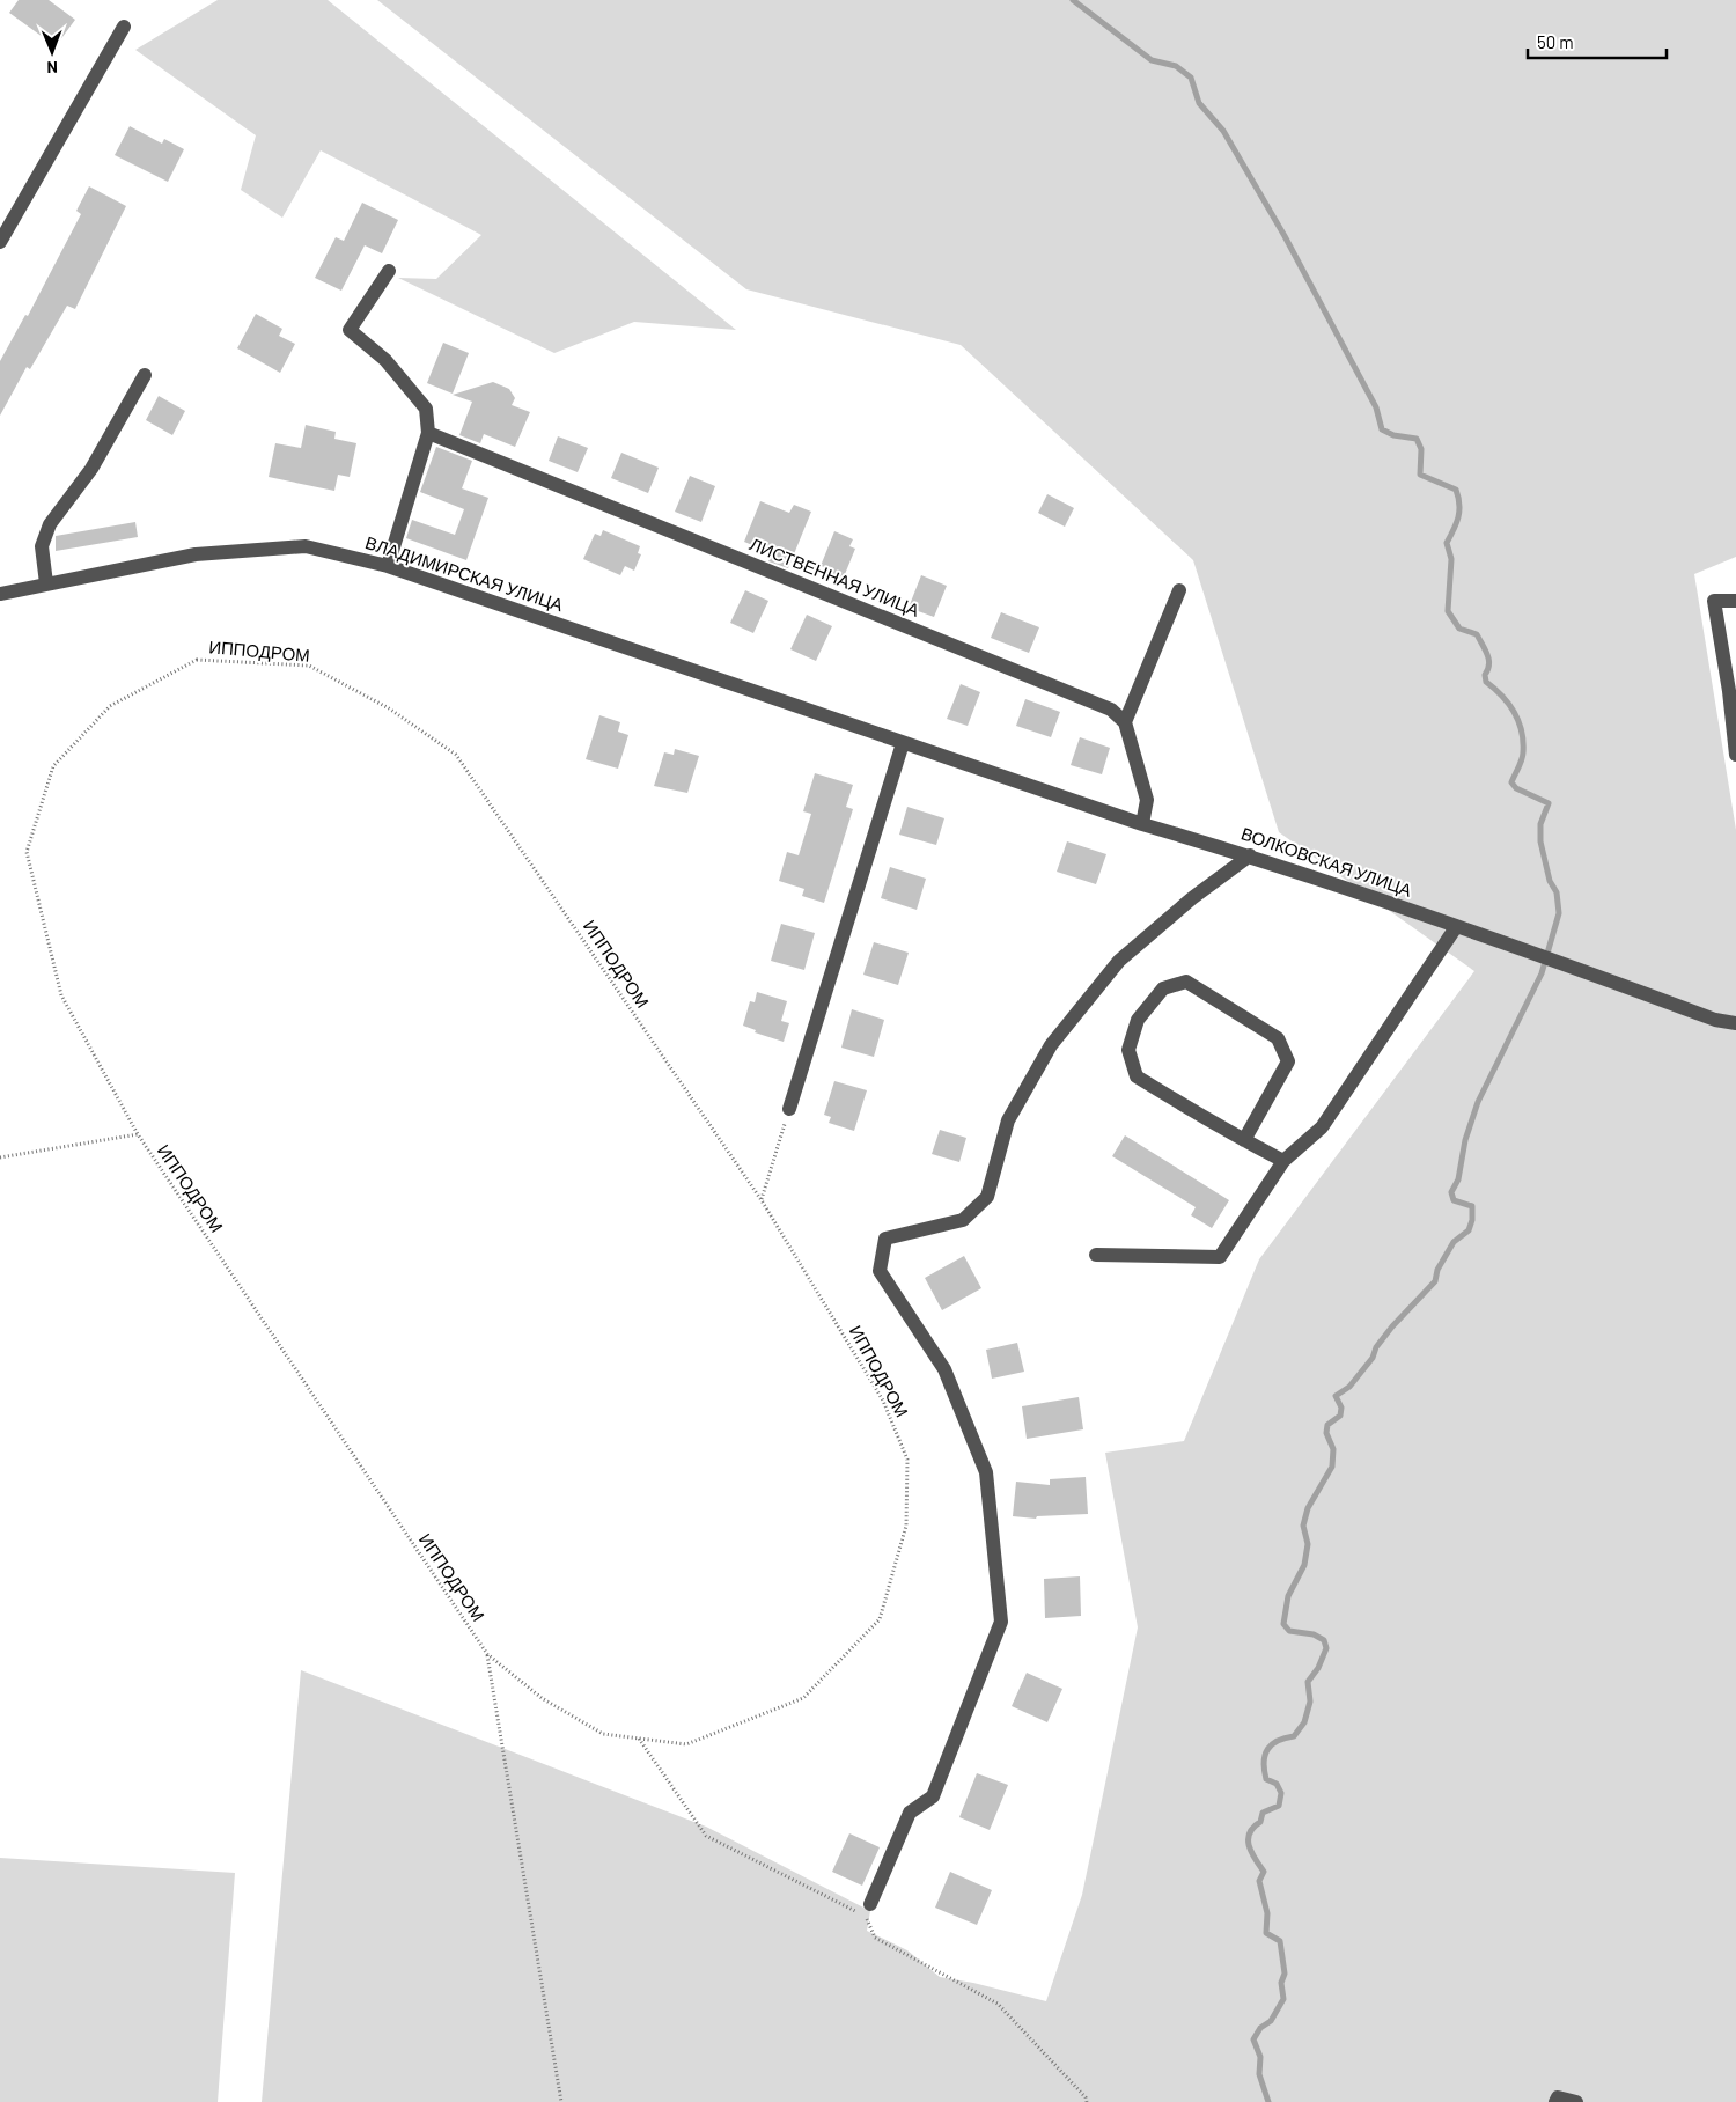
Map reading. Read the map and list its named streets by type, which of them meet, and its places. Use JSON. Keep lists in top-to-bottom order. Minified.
{"streets":{"street":["ВЛАДИМИРСКАЯ УЛИЦА","ЛИСТВЕННАЯ УЛИЦА","ВОЛКОВСКАЯ УЛИЦА"],"path":["ИППОДРОМ"]},"crossings":[["ВЛАДИМИРСКАЯ УЛИЦА","ВОЛКОВСКАЯ УЛИЦА"]],"scale_bar":"50 m","north":"bottom"}
